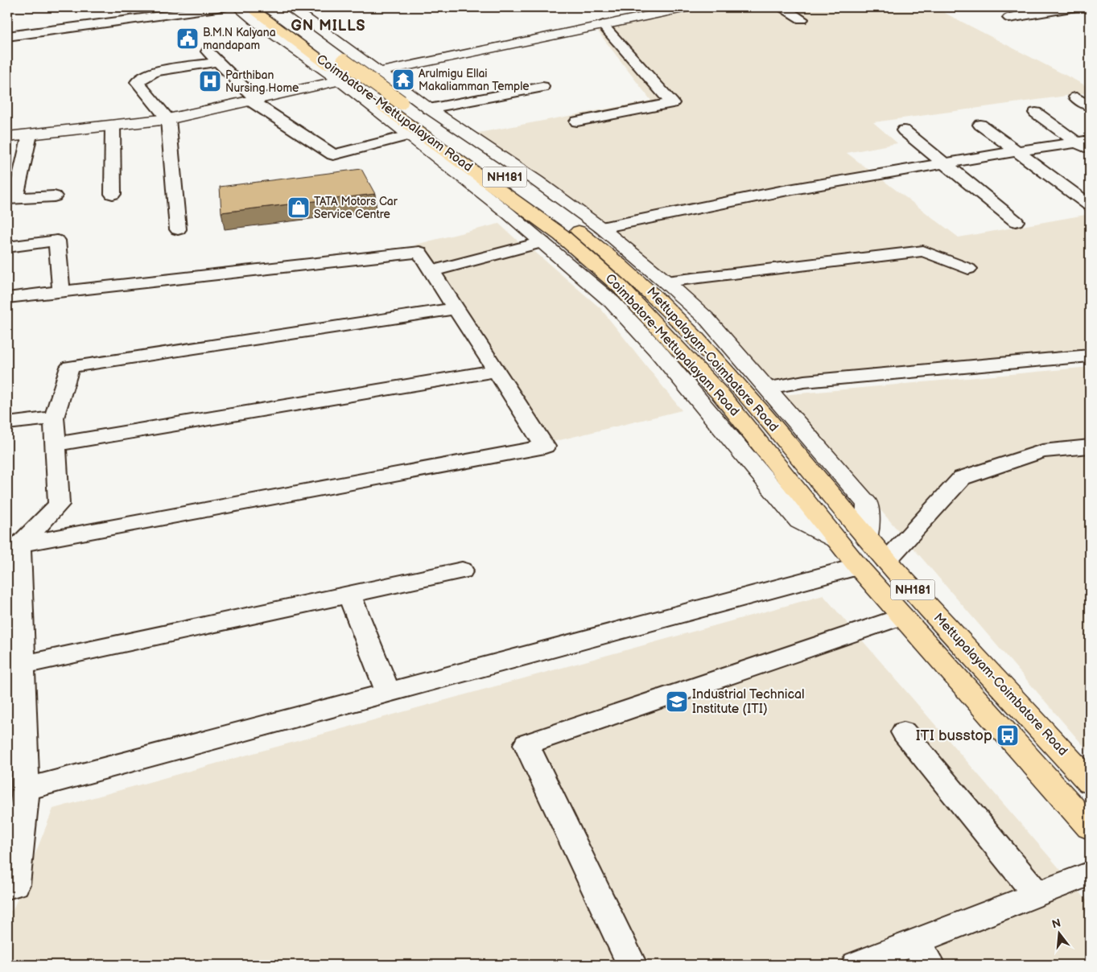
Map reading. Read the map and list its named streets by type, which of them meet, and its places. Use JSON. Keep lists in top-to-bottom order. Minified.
{"streets":{"highway":["Coimbatore-Mettupalayam Road","NH181","Mettupalayam-Coimbatore Road"]},"crossings":[["Coimbatore-Mettupalayam Road","Mettupalayam-Coimbatore Road"]],"districts":["GN MILLS"],"places":{"public building":["B.M.N Kalyana mandapam"],"temple":["Arulmigu Ellai Makaliamman Temple"],"hospital":["Parthiban Nursing Home"],"shop":["TATA Motors Car Service Centre"],"school or university":["Industrial Technical Institute (ITI)"],"bus stop":["ITI busstop"]},"north":"top"}
